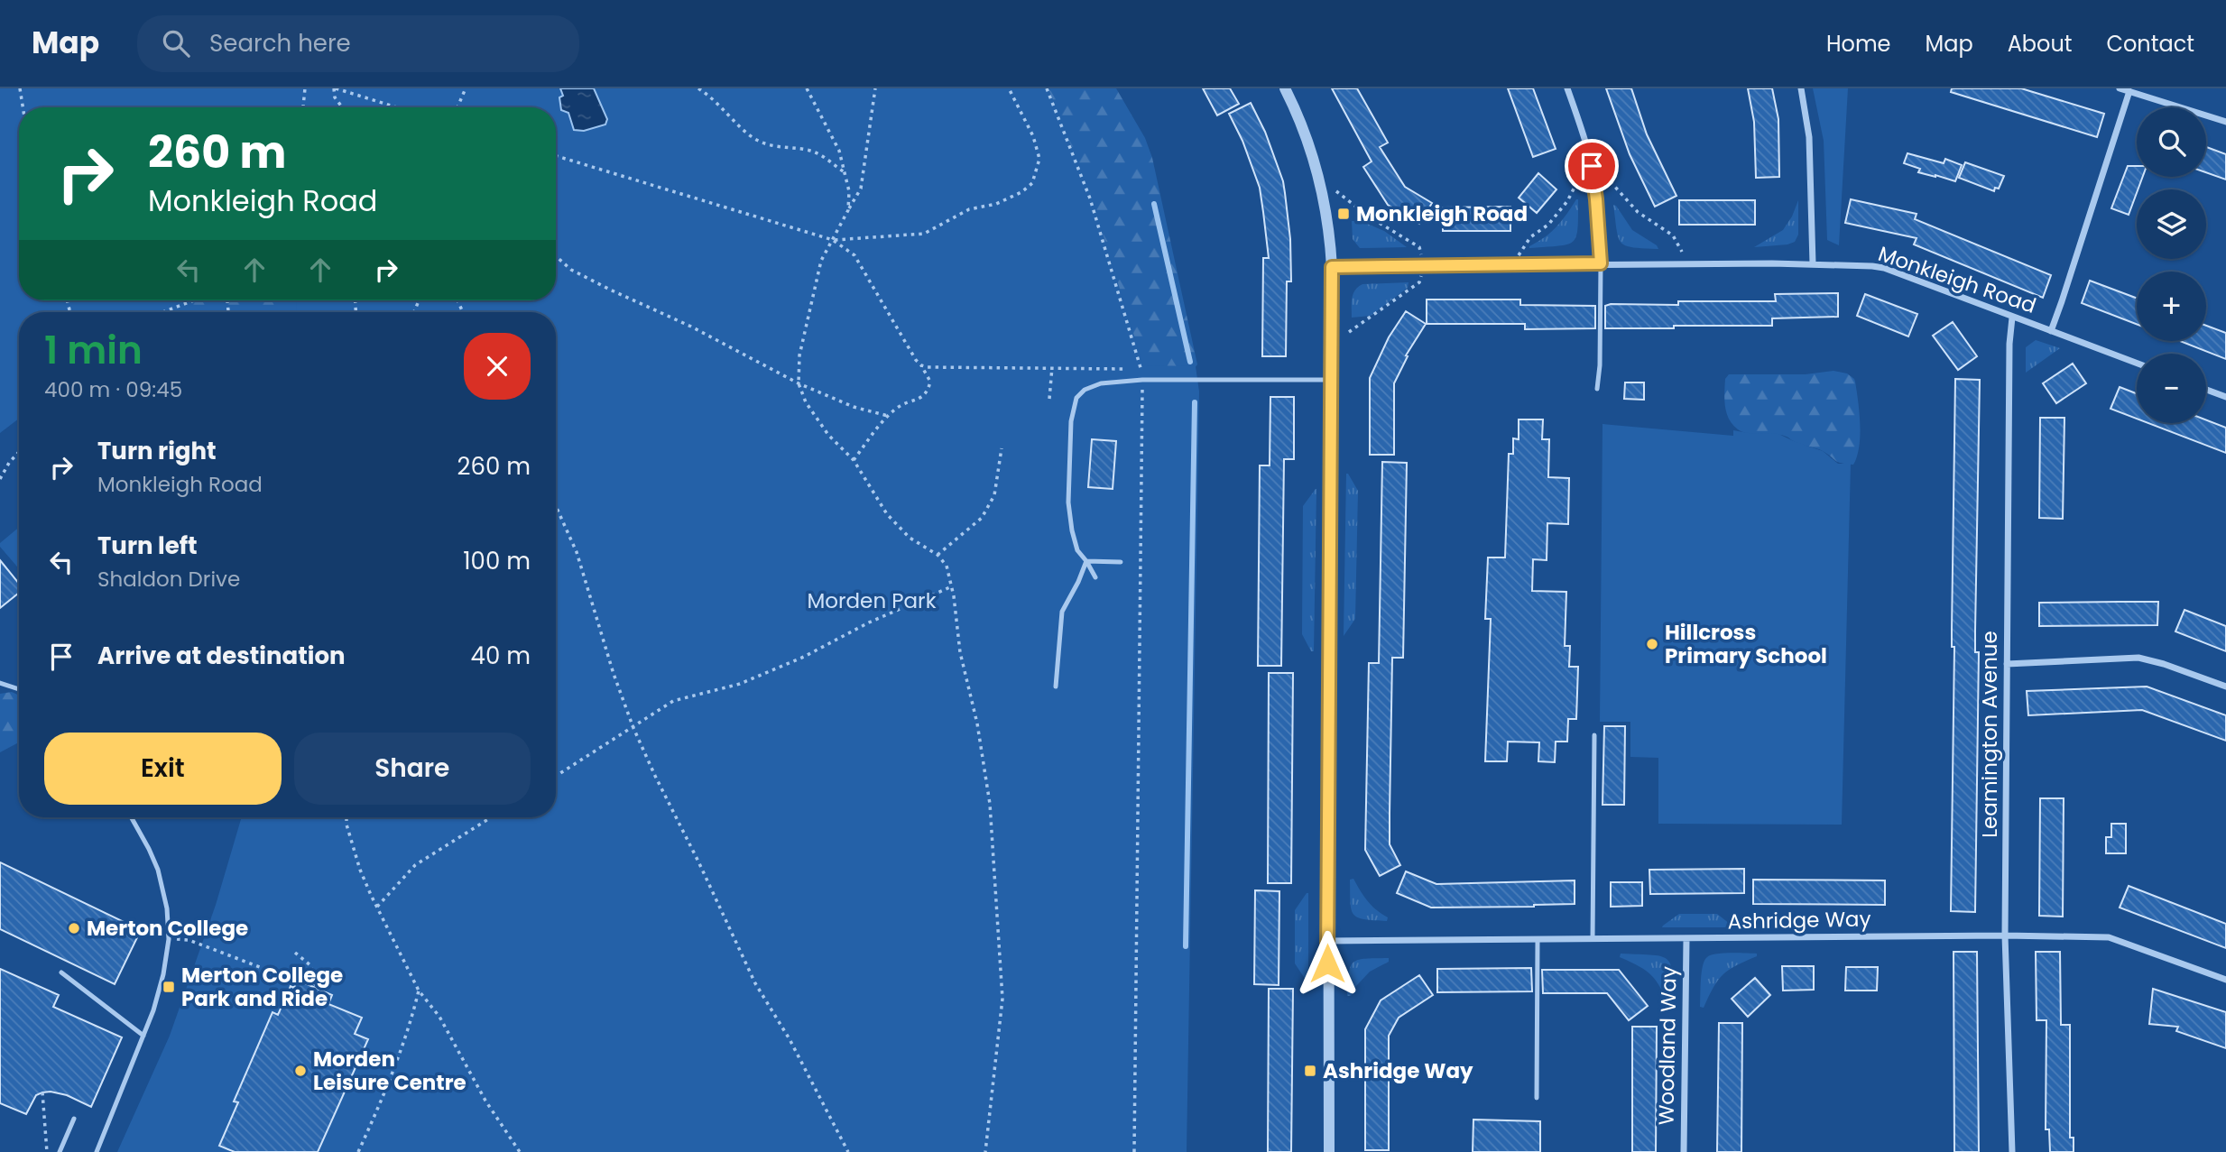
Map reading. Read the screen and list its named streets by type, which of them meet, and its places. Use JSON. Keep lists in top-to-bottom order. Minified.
{"streets":{"street":["Monkleigh Road","Leamington Avenue","Ashridge Way","Woodland Way"]},"crossings":[["Monkleigh Road","Leamington Avenue"],["Leamington Avenue","Ashridge Way"],["Ashridge Way","Woodland Way"]],"parks":["Morden Park"],"places":{"transit":["Monkleigh Road","Merton College Park and Ride","Ashridge Way"],"other":["Hillcross Primary School","Merton College","Morden Leisure Centre"]},"page":{"header":"Map","search":"Search here","nav":["Home","Map","About","Contact"],"map_buttons":["+","−"],"turn":["260 m","Monkleigh Road"],"heading":["1 min","400 m · 09:45"],"list":[{"name":"Turn right","note":"Monkleigh Road","value":"260 m"},{"name":"Turn left","note":"Shaldon Drive","value":"100 m"},{"name":"Arrive at destination","value":"40 m"}],"buttons":["Exit","Share"]}}
